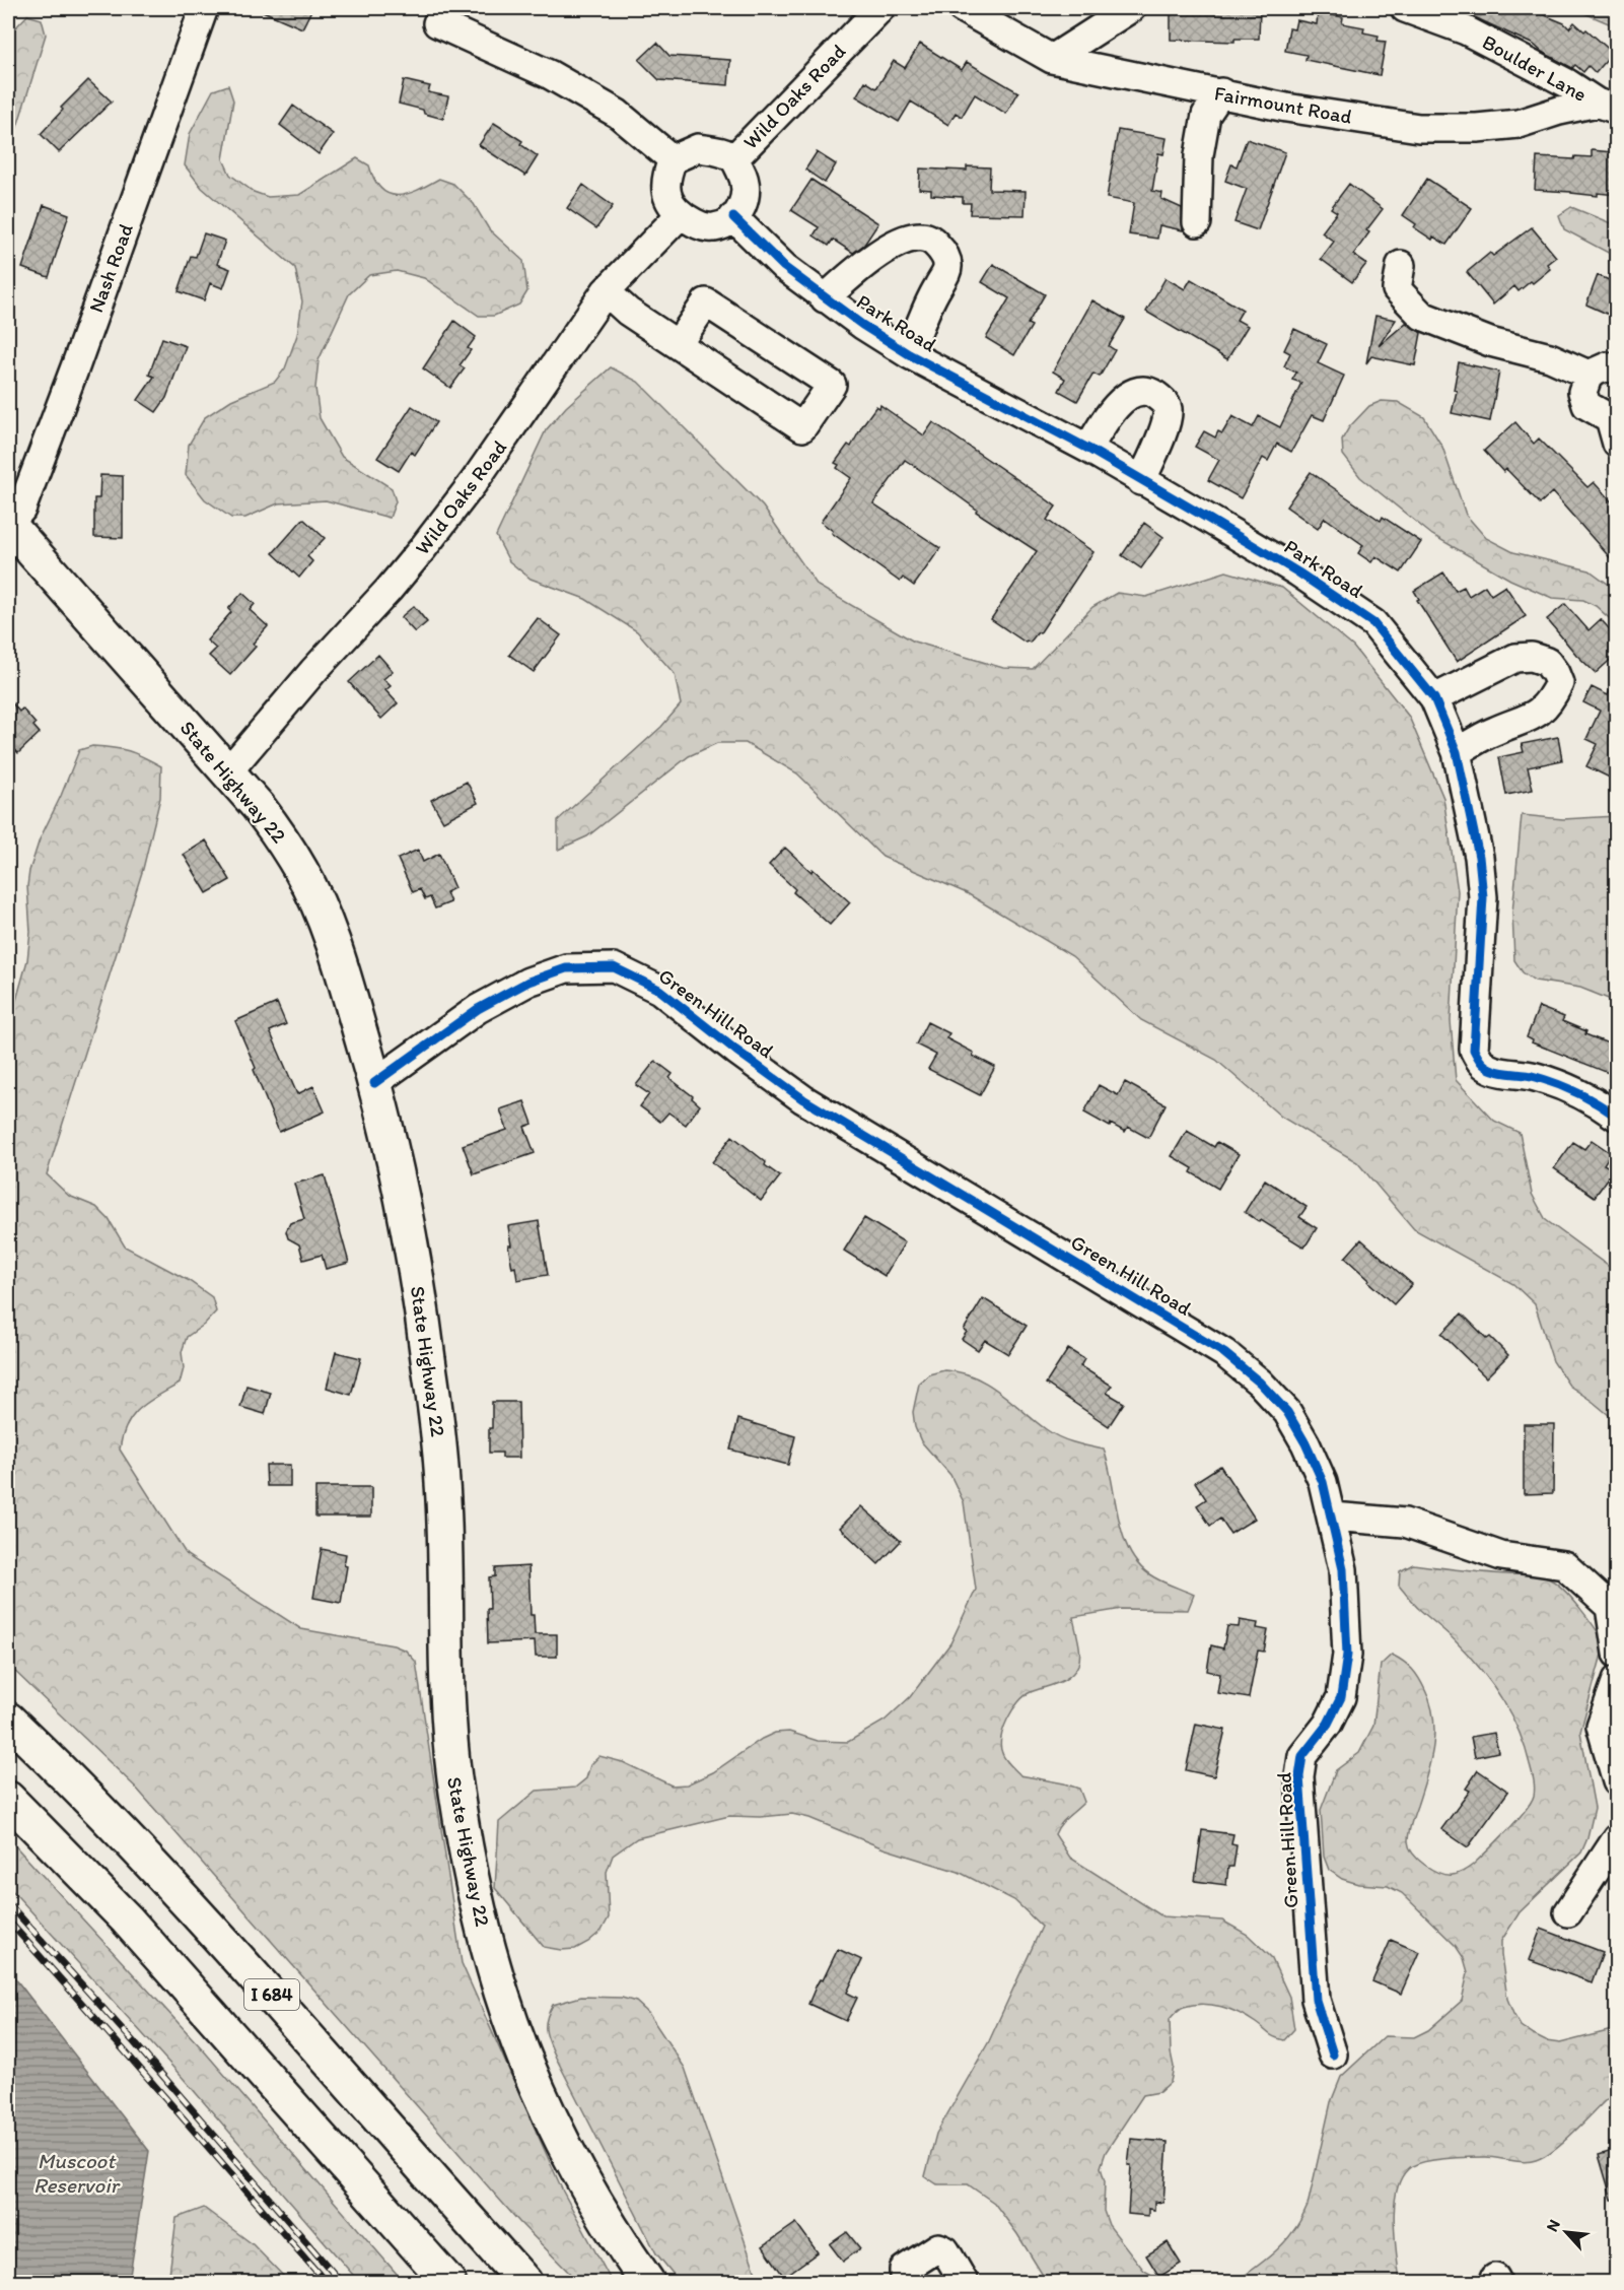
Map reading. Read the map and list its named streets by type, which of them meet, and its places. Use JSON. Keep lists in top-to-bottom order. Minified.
{"streets":{"main road":["State Highway 22","I 684"],"street":["Boulder Lane","Wild Oaks Road","Fairmount Road","Nash Road","Park Road","Green Hill Road"]},"crossings":[["Boulder Lane","Fairmount Road"],["Wild Oaks Road","Park Road"],["Wild Oaks Road","State Highway 22"],["Nash Road","State Highway 22"],["State Highway 22","Green Hill Road"]],"water":["Muscoot Reservoir"],"north":"top left"}
